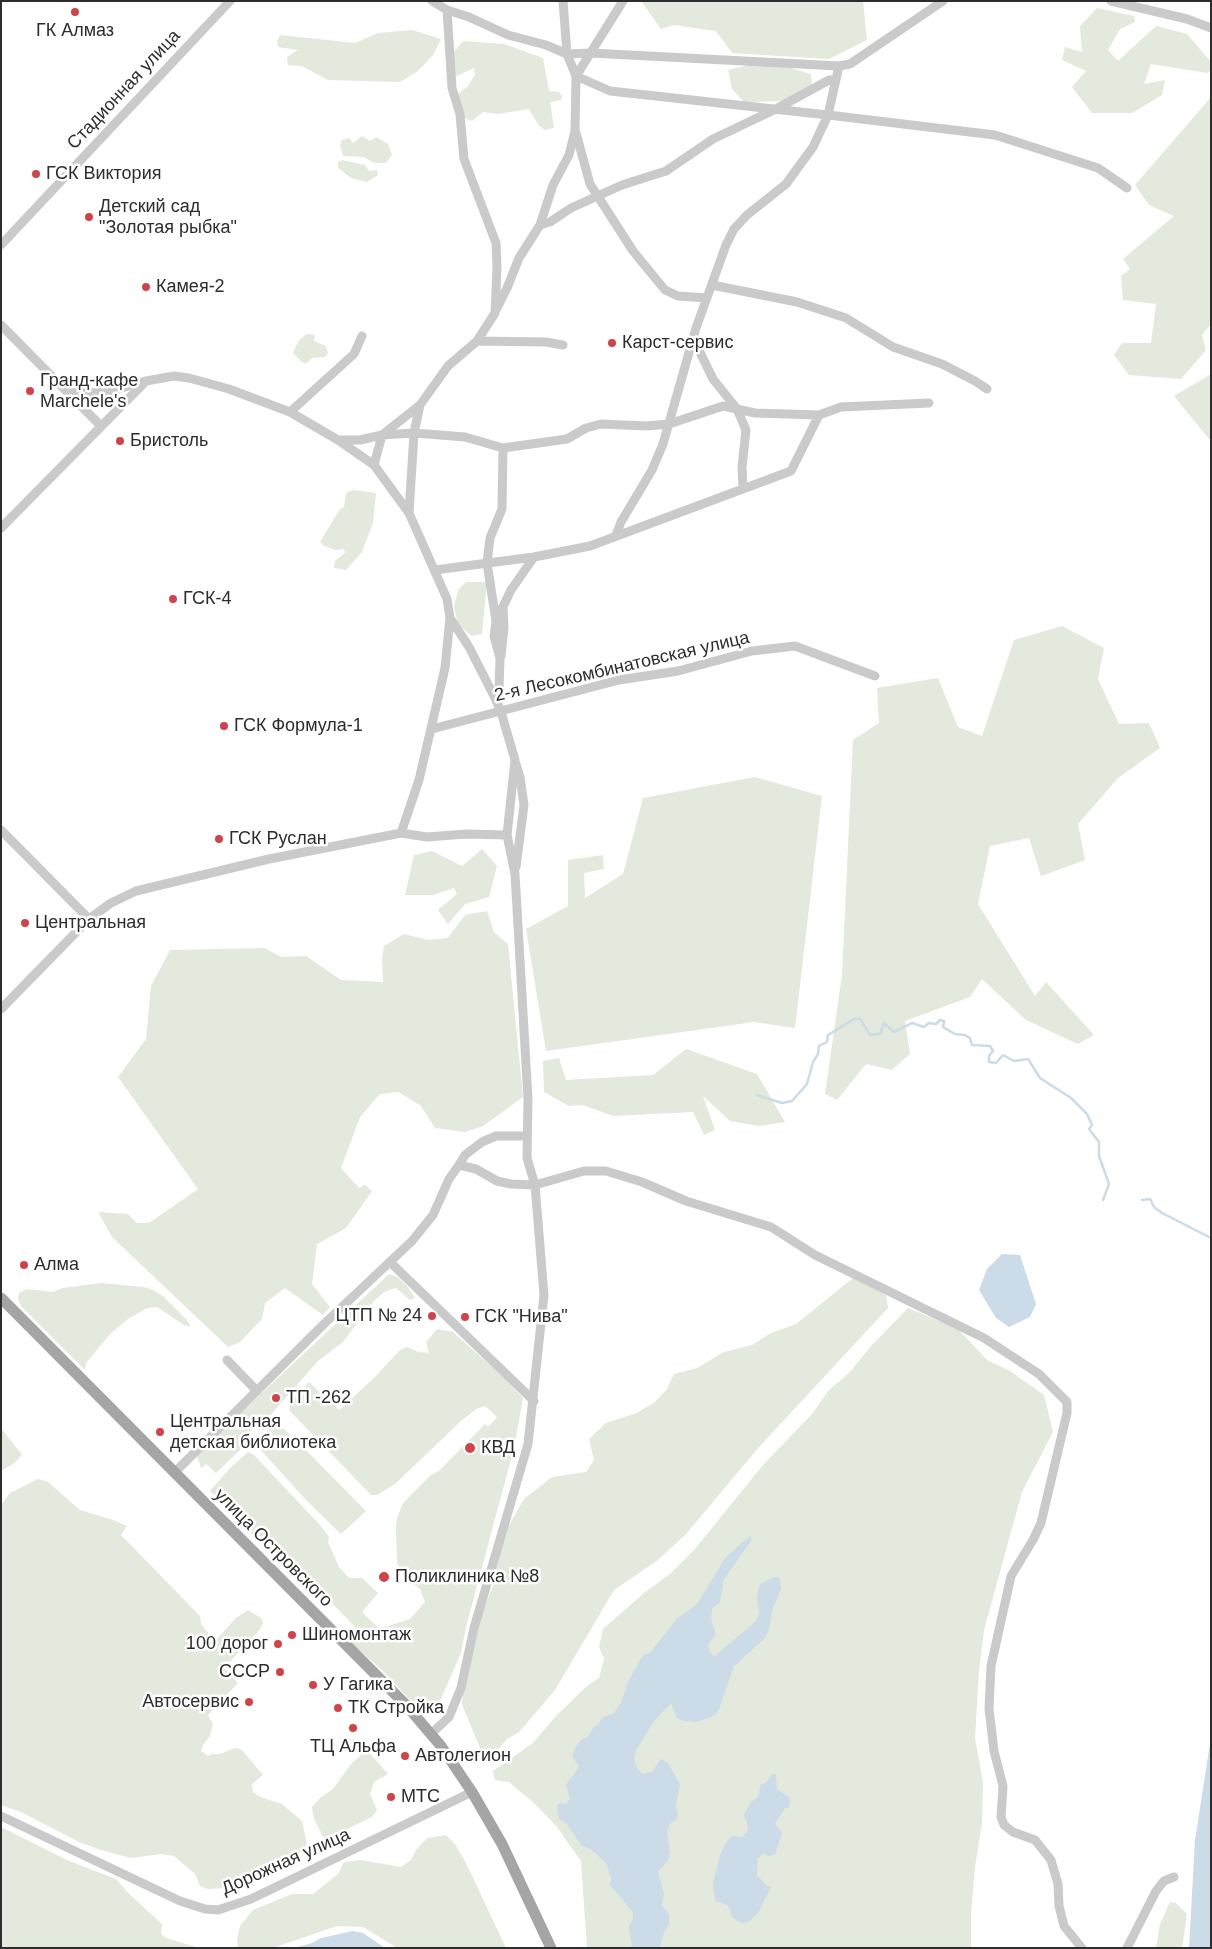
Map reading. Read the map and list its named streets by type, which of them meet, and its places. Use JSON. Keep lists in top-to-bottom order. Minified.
{"streets":{"main road":["улица Островского"],"street":["Стадионная улица","2-я Лесокомбинатовская улица","Дорожная улица"]},"crossings":[["улица Островского","Дорожная улица"]],"places":["ГК Алмаз","ГСК Виктория","Детский сад \"Золотая рыбка\"","Камея-2","Карст-сервис","Гранд-кафе Marchele's","Бристоль","ГСК-4","ГСК Формула-1","ГСК Руслан","Центральная","Алма","ЦТП № 24","ГСК \"Нива\"","ТП -262","Центральная детская библиотека","КВД","Поликлиника №8","Шиномонтаж","100 дорог","СССР","У Гагика","Автосервис","ТК Стройка","ТЦ Альфа","Автолегион","МТС"]}
